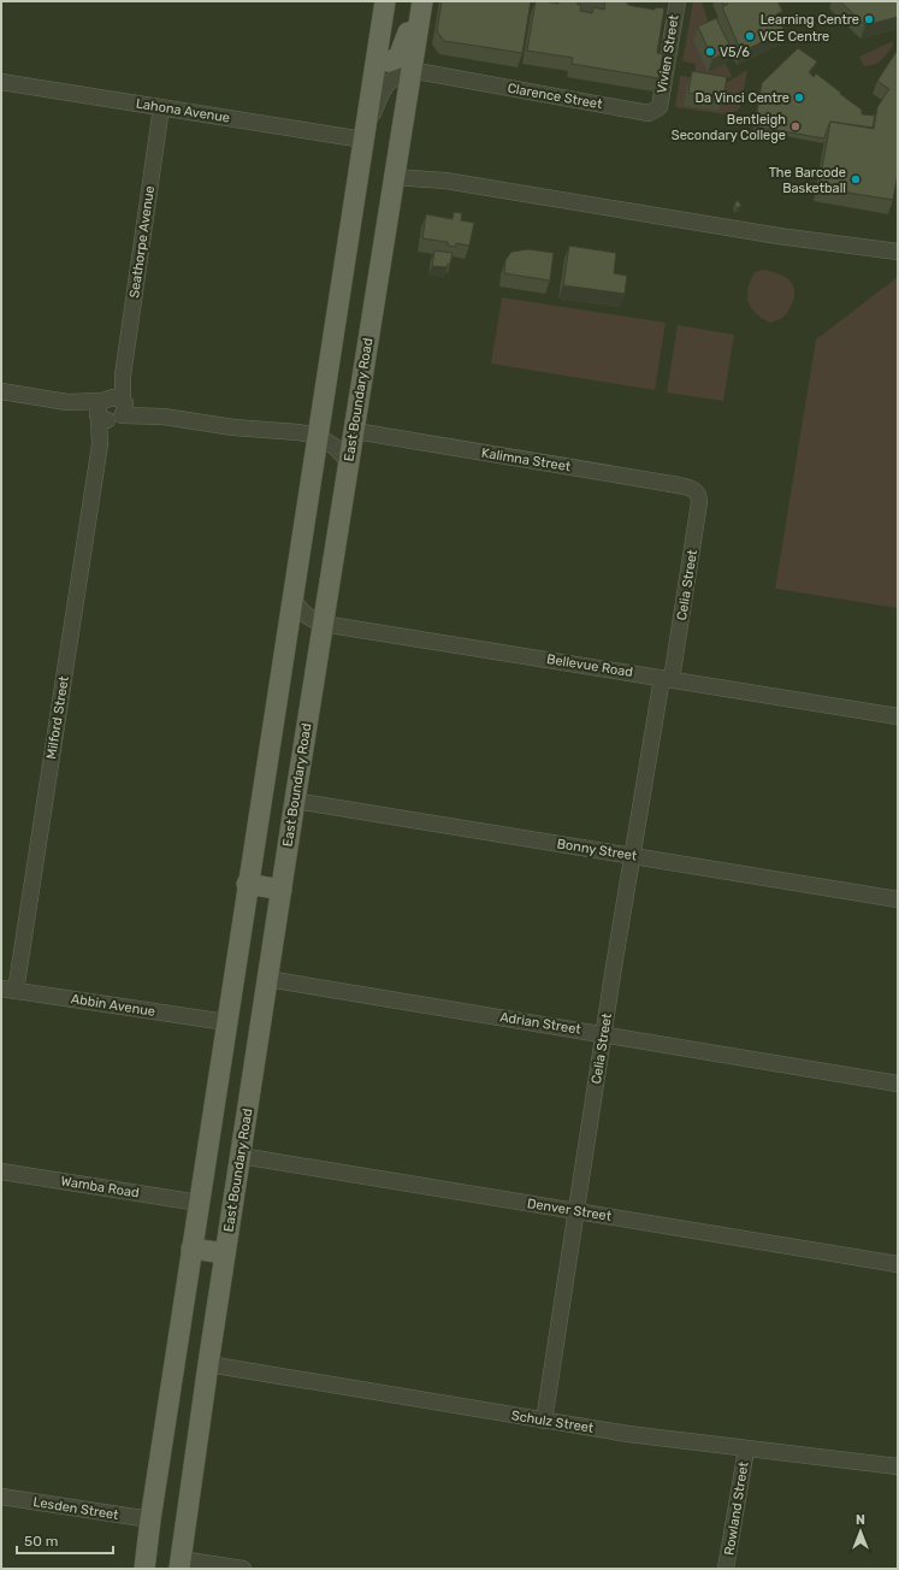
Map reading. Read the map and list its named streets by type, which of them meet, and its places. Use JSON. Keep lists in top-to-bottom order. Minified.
{"streets":{"main road":["East Boundary Road"],"street":["Vivien Street","Clarence Street","Lahona Avenue","Seathorpe Avenue","Kalimna Street","Celia Street","Bellevue Road","Milford Street","Bonny Street","Abbin Avenue","Adrian Street","Wamba Road","Denver Street","Schulz Street","Lesden Street","Rowland Street"]},"crossings":[["Vivien Street","Clarence Street"],["Clarence Street","Lahona Avenue"],["Clarence Street","East Boundary Road"],["Lahona Avenue","Seathorpe Avenue"],["Seathorpe Avenue","Milford Street"],["East Boundary Road","Kalimna Street"],["East Boundary Road","Bellevue Road"],["East Boundary Road","Bonny Street"],["East Boundary Road","Adrian Street"],["East Boundary Road","Denver Street"],["East Boundary Road","Schulz Street"],["Kalimna Street","Celia Street"],["Celia Street","Bellevue Road"],["Celia Street","Bonny Street"],["Celia Street","Adrian Street"],["Celia Street","Denver Street"],["Celia Street","Schulz Street"],["Milford Street","Abbin Avenue"],["Schulz Street","Rowland Street"]],"places":["Learning Centre","VCE Centre","V5/6","Da Vinci Centre","Bentleigh Secondary College","The Barcode Basketball"],"scale_bar":"50 m","north":"top"}
